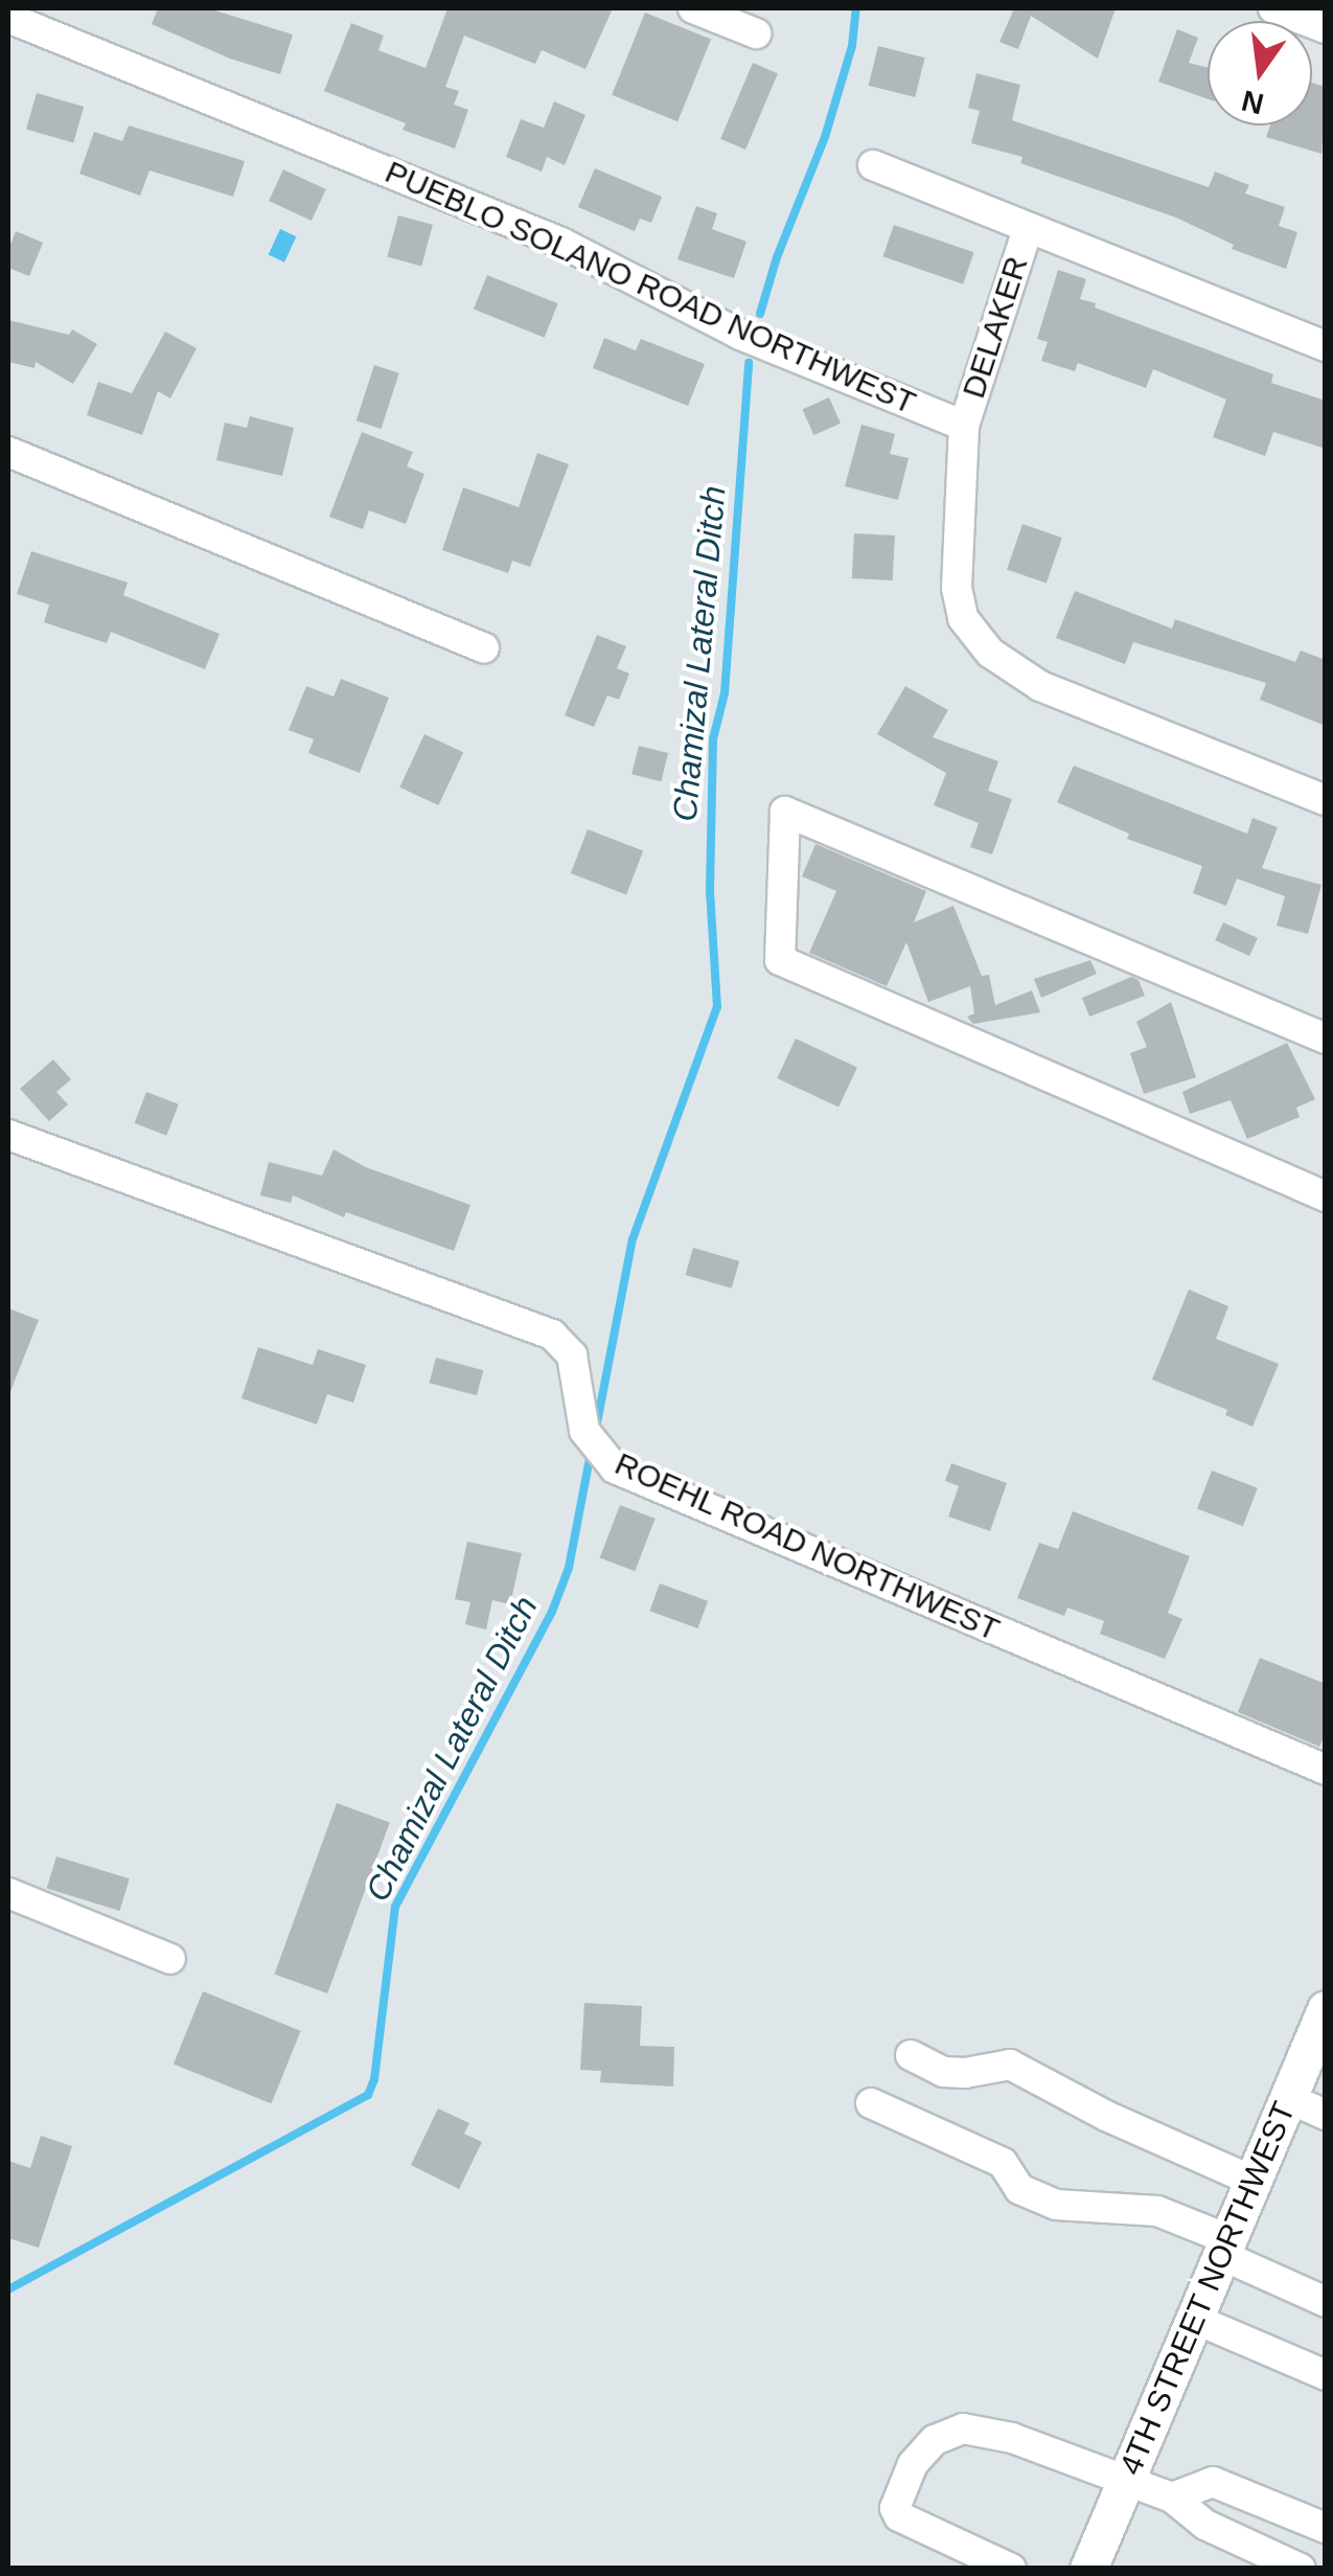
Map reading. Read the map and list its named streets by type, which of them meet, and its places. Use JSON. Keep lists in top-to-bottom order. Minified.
{"streets":{"main road":["4TH STREET NORTHWEST"],"street":["PUEBLO SOLANO ROAD NORTHWEST","DELAKER","ROEHL ROAD NORTHWEST"]},"crossings":[["PUEBLO SOLANO ROAD NORTHWEST","DELAKER"]],"water":["Chamizal Lateral Ditch"],"north":"bottom"}
